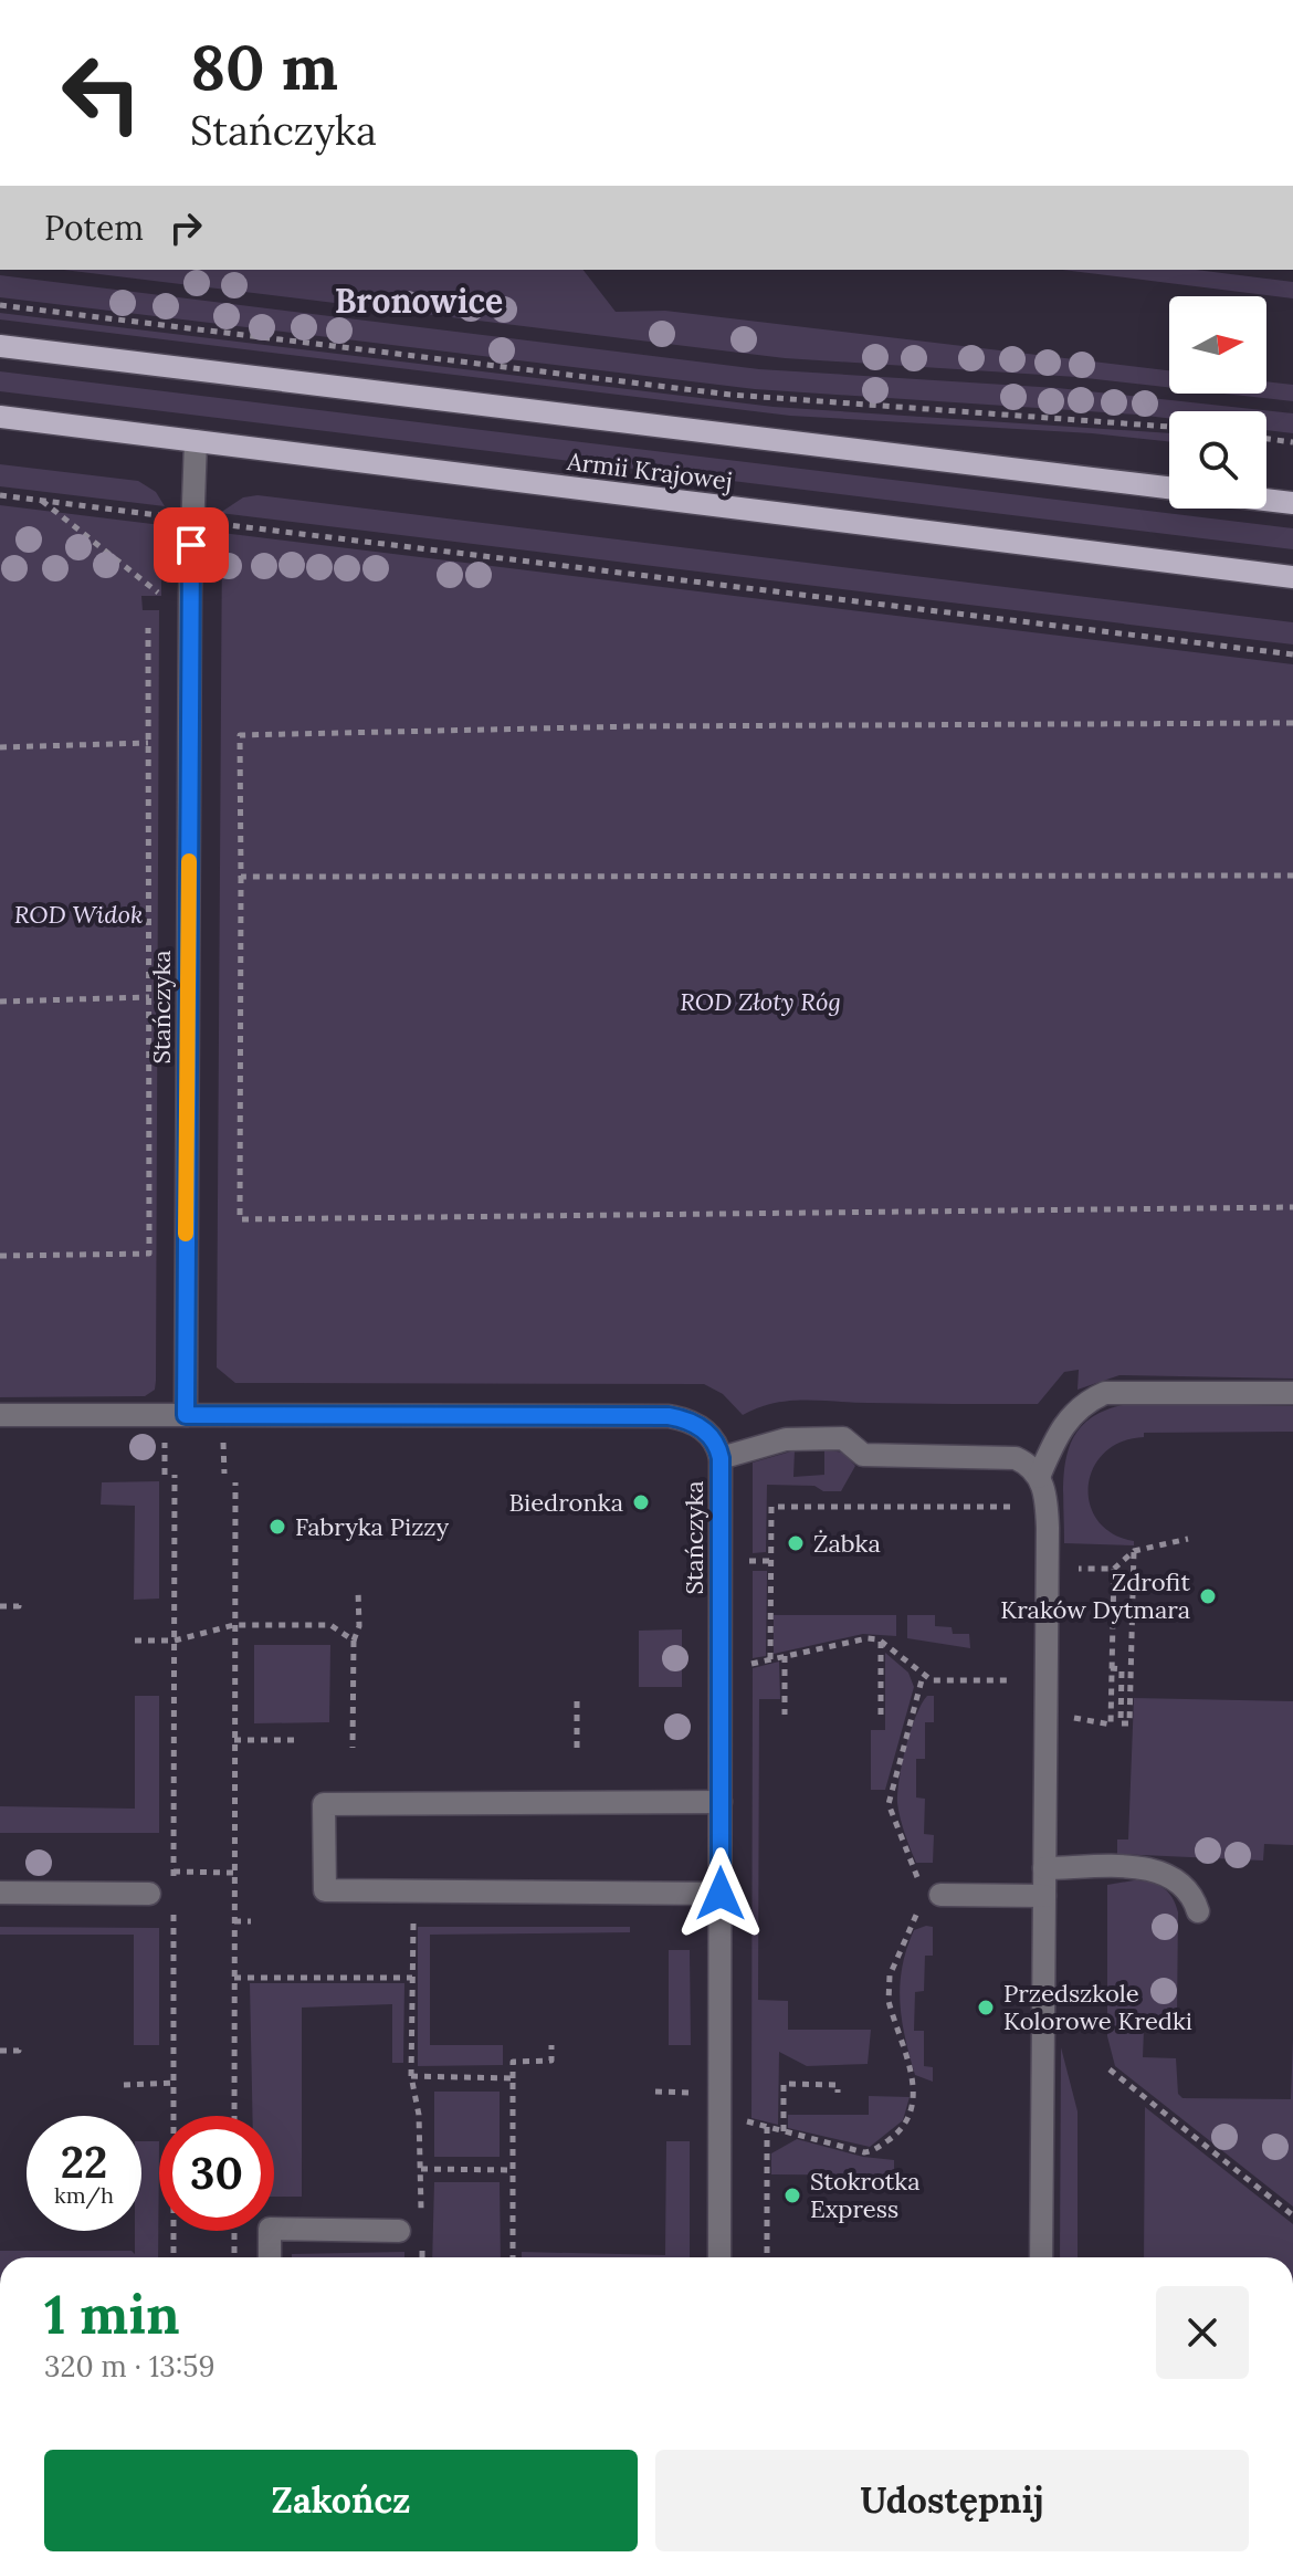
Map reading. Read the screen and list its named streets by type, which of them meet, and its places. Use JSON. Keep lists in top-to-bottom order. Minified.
{"streets":{"main road":["Armii Krajowej"],"street":["Stańczyka"]},"crossings":[["Armii Krajowej","Stańczyka"]],"districts":["Bronowice"],"parks":["ROD Widok","ROD Złoty Róg"],"places":["Biedronka","Fabryka Pizzy","Żabka","Zdrofit Kraków Dytmara","Przedszkole Kolorowe Kredki","Stokrotka Express"],"north":"right","page":{"turn":["80 m","Stańczyka"],"then":"Potem","speed":"22 km/h","limit":"30","heading":["1 min","320 m · 13:59"],"buttons":["Zakończ","Udostępnij"]}}
